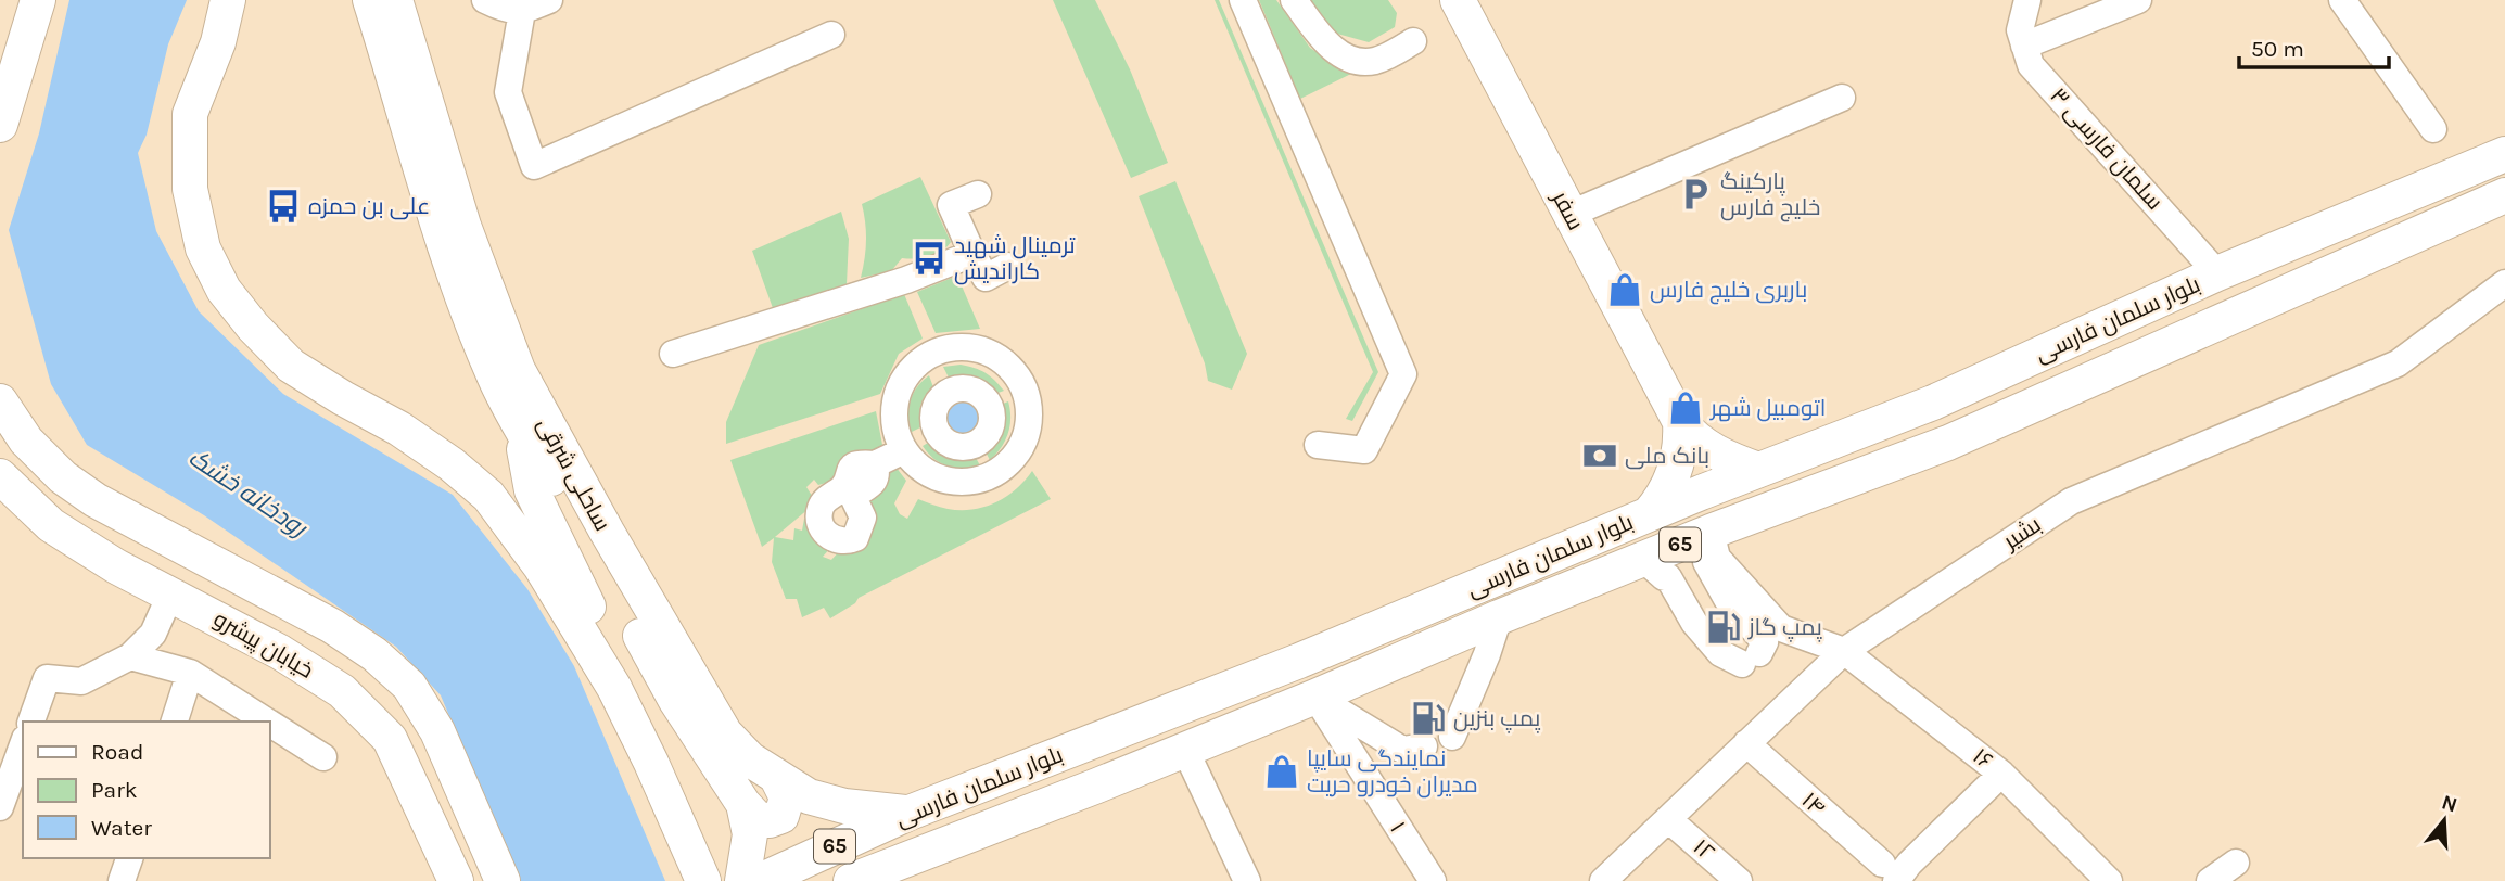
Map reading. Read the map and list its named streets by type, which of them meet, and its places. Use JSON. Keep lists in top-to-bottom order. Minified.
{"streets":{"main road":["سفر","بلوار سلمان فارسی","ساحلی شرقی","65","خیابان پیشرو"],"street":["۳ سلمان فارسی","بشیر","۱۶","۱۴","۱","۱۲"]},"crossings":[["۳ سلمان فارسی","بلوار سلمان فارسی"],["سفر","بلوار سلمان فارسی"],["بلوار سلمان فارسی","ساحلی شرقی"],["بلوار سلمان فارسی","۱۶"],["بلوار سلمان فارسی","۱"],["بشیر","۱۶"],["بشیر","۱۴"],["بشیر","۱۲"]],"water":["رودخانه خشک"],"places":{"parking":["پارکینگ خلیج فارس"],"bus stop":["علی بن حمزه","ترمینال شهید کاراندیش"],"shop":["باربری خلیج فارس","اتومبیل شهر","نمایندگی سایپا مدیران خودرو حریت"],"bank":["بانک ملی"],"fuel station":["پمپ گاز","پمپ بنزین"]},"legend":["Road","Park","Water"],"scale_bar":"50 m","north":"top"}
